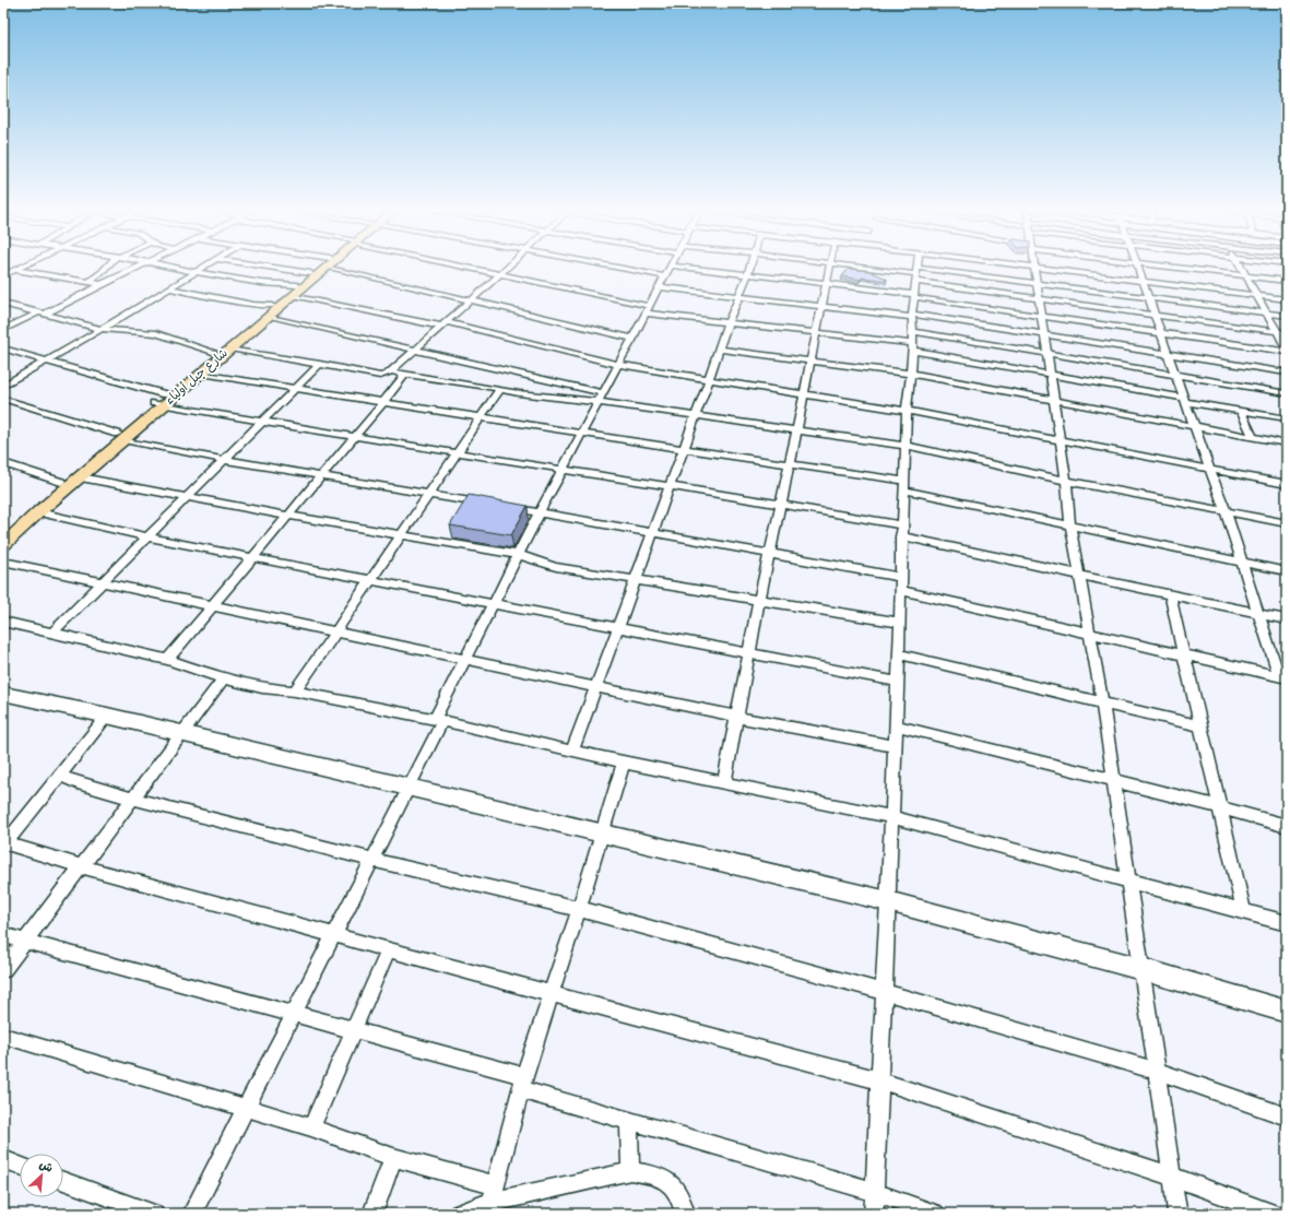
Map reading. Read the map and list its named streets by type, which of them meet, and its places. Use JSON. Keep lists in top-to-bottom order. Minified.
{"streets":{"main road":["شارع جبل أولياء"]},"north":"top right"}
